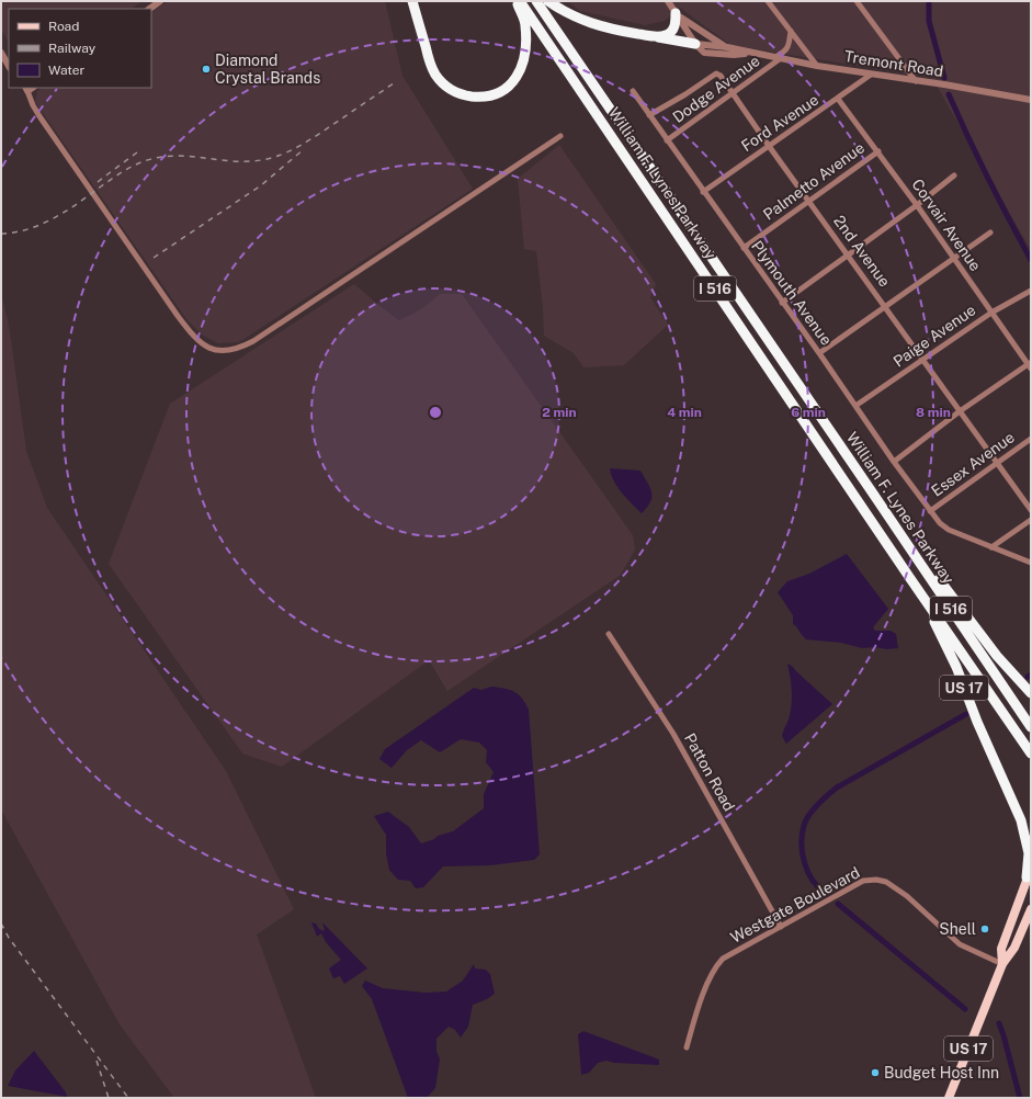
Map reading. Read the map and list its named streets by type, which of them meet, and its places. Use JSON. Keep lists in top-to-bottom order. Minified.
{"streets":{"highway":["William F. Lynes Parkway","I 516","US 17"],"street":["Tremont Road","Dodge Avenue","Ford Avenue","Palmetto Avenue","Corvair Avenue","2nd Avenue","Plymouth Avenue","Paige Avenue","Essex Avenue","Patton Road","Westgate Boulevard"]},"crossings":[["Tremont Road","Dodge Avenue"],["Tremont Road","Ford Avenue"],["Dodge Avenue","2nd Avenue"],["Dodge Avenue","Plymouth Avenue"],["Ford Avenue","Corvair Avenue"],["Ford Avenue","2nd Avenue"],["Ford Avenue","Plymouth Avenue"],["Palmetto Avenue","Corvair Avenue"],["Palmetto Avenue","2nd Avenue"],["Palmetto Avenue","Plymouth Avenue"],["William F. Lynes Parkway","US 17"],["Corvair Avenue","Paige Avenue"],["2nd Avenue","Plymouth Avenue"],["2nd Avenue","Paige Avenue"],["2nd Avenue","Essex Avenue"],["Plymouth Avenue","Paige Avenue"],["Plymouth Avenue","Essex Avenue"],["US 17","Westgate Boulevard"],["Patton Road","Westgate Boulevard"]],"places":["Diamond Crystal Brands","Shell","Budget Host Inn"],"legend":["Road","Railway","Water"],"rings":["2 min","4 min","6 min","8 min"]}
